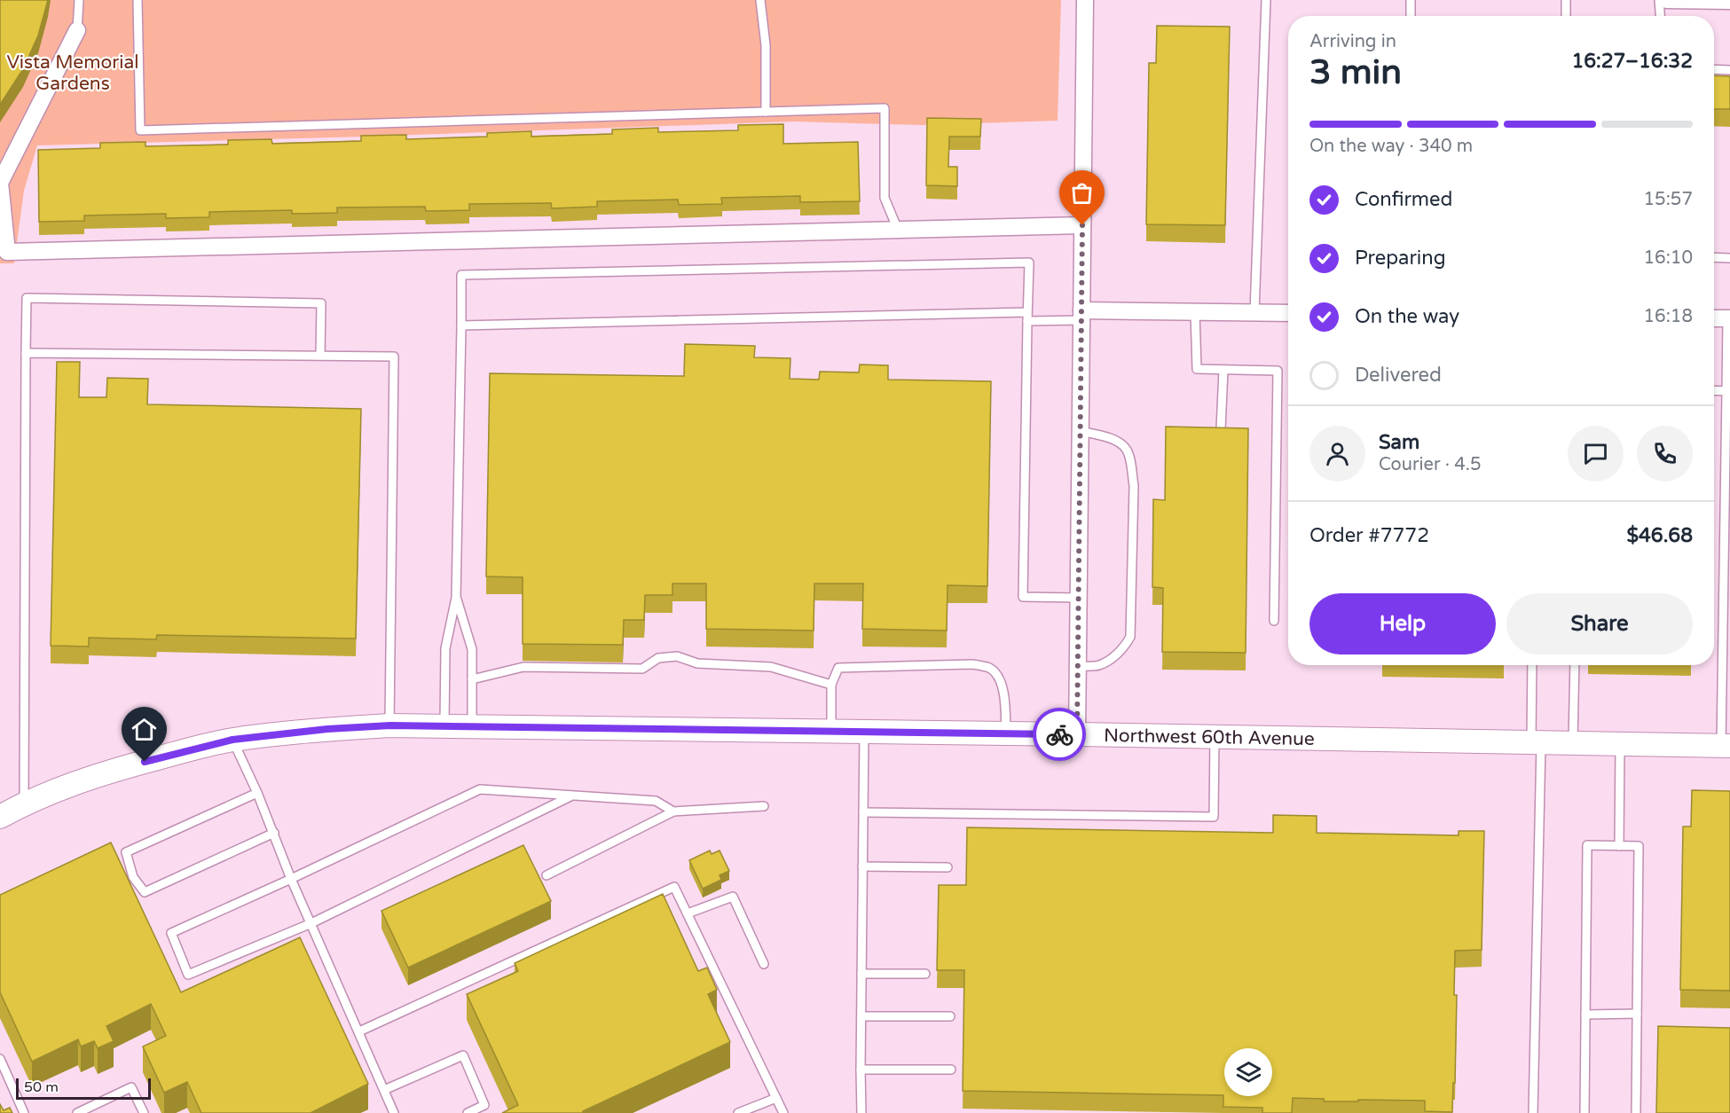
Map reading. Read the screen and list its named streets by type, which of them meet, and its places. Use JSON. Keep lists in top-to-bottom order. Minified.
{"streets":{"street":["Northwest 60th Avenue"]},"parks":["Vista Memorial Gardens"],"scale_bar":"50 m","page":{"heading":["3 min","Arriving in","16:27–16:32"],"panel":["Sam","Courier · 4.5","Order #7772","$46.68"],"bar":"On the way · 340 m","list":[["Confirmed","15:57"],["Preparing","16:10"],["On the way","16:18"],"Delivered"],"buttons":["Help","Share"],"scale":"50 m"}}
